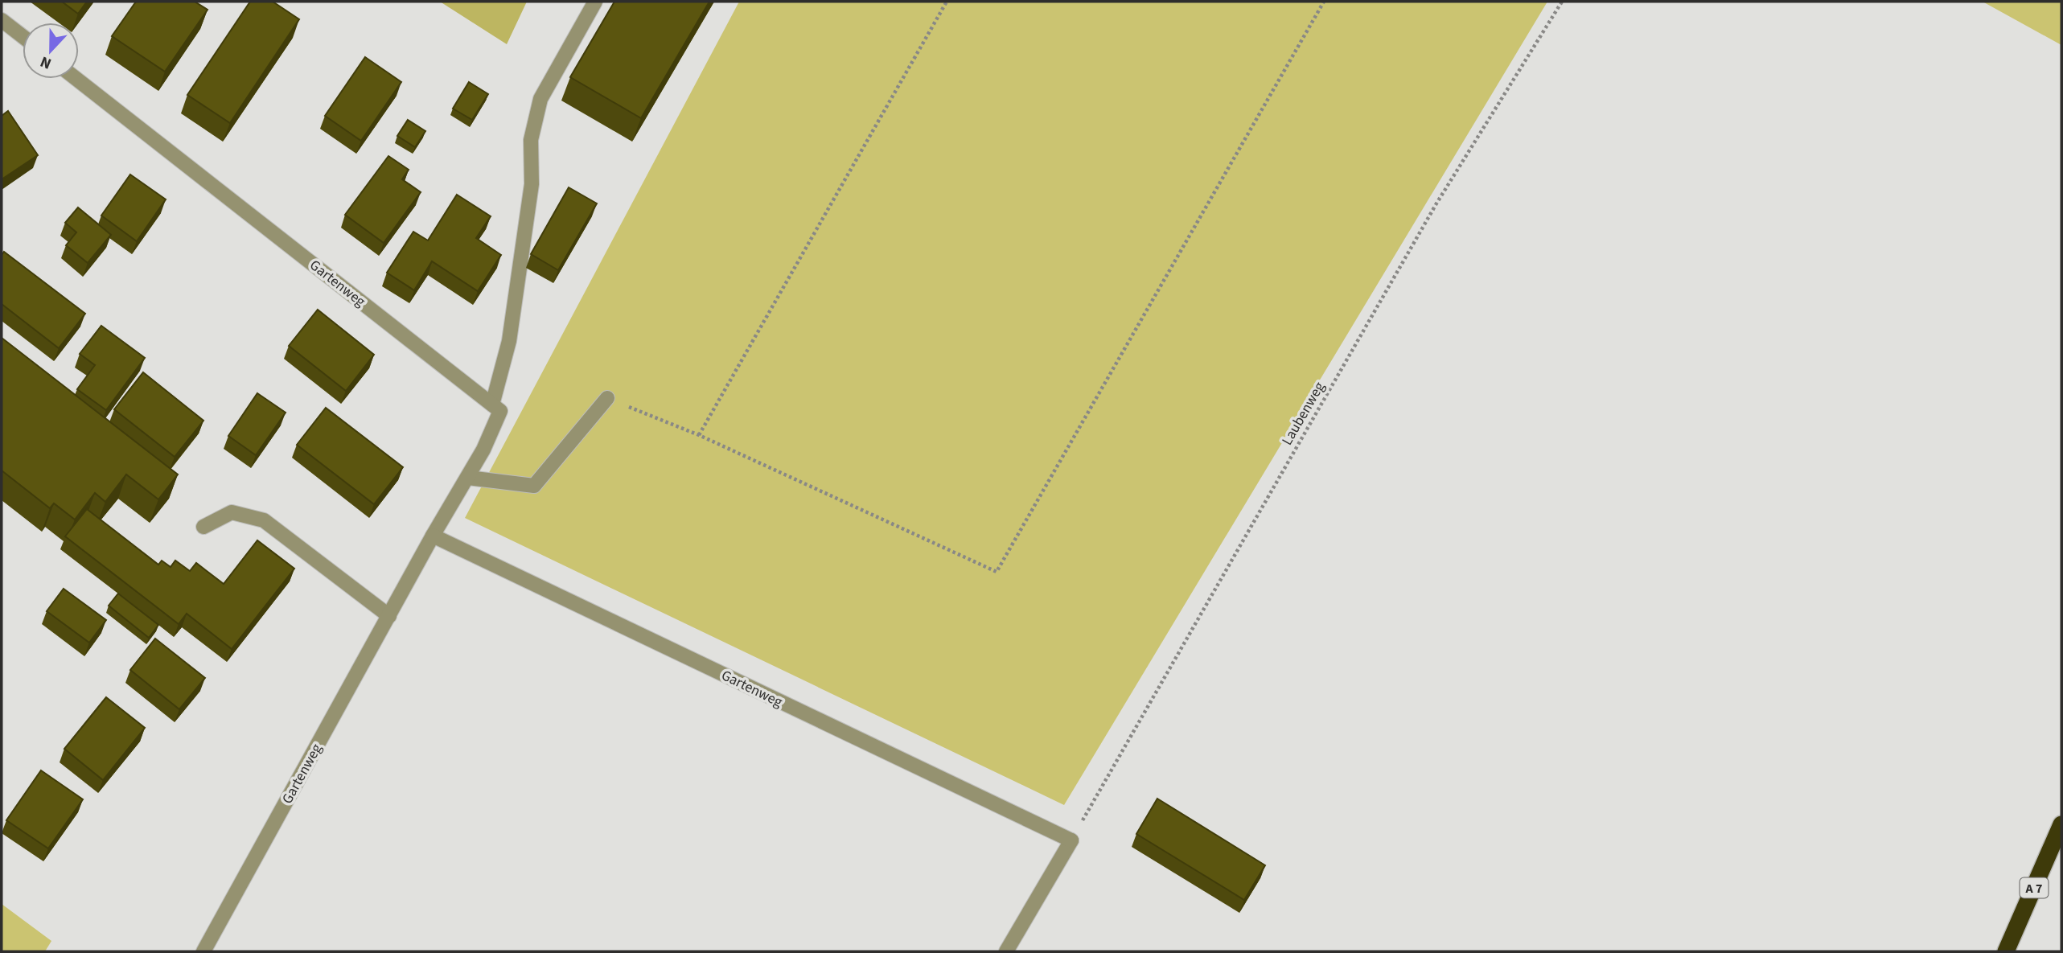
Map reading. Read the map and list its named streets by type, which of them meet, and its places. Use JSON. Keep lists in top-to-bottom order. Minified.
{"streets":{"highway":["A 7"],"street":["Gartenweg"],"path":["Laubenweg"]},"crossings":[["Gartenweg","Laubenweg"]],"north":"bottom"}
